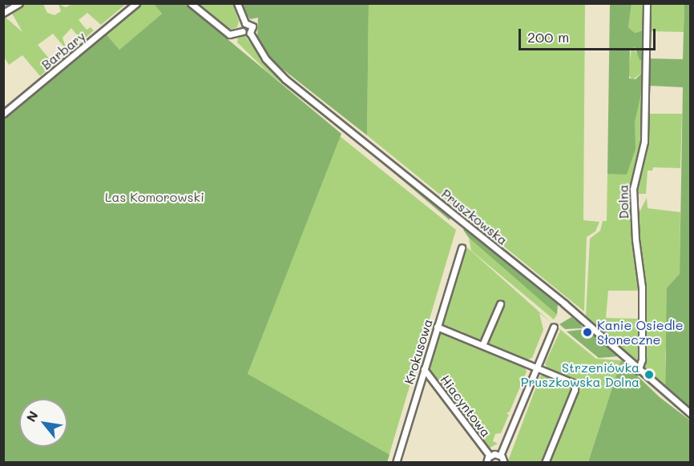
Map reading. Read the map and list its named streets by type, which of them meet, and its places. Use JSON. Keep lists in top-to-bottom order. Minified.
{"streets":{"street":["Barbary","Dolna","Pruszkowska","Krokusowa","Hiacyntowa"]},"crossings":[["Dolna","Pruszkowska"],["Krokusowa","Hiacyntowa"]],"parks":["Las Komorowski"],"places":["Kanie Osiedle Słoneczne","Strzeniówka Pruszkowska Dolna"],"scale_bar":"200 m","north":"top left"}
